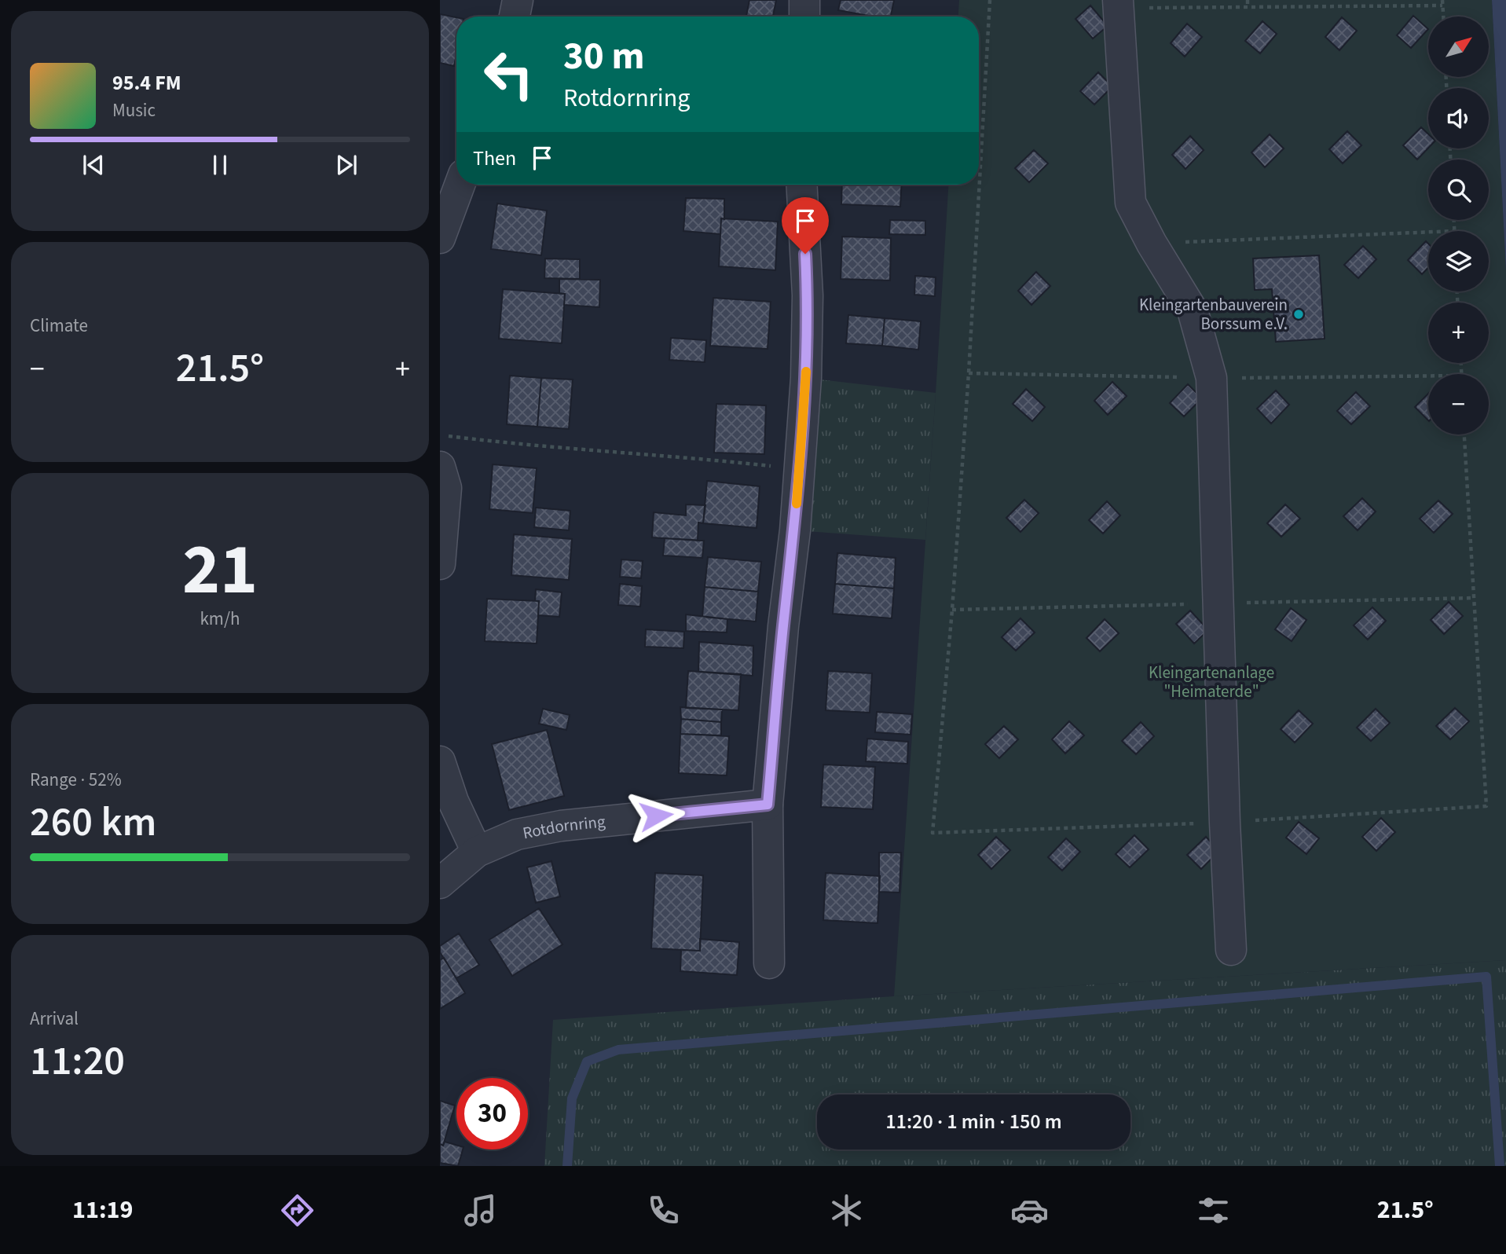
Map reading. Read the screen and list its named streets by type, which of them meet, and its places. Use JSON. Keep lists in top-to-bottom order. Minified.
{"streets":{"street":["Rotdornring"]},"parks":["Kleingartenanlage \"Heimaterde\""],"places":["Kleingartenbauverein Borssum e.V."],"north":"top right","page":{"map_buttons":["+","−"],"turn":["30 m","Rotdornring"],"song":["95.4 FM","Music"],"then":"Then","tile":["Climate",["21","km/h"],["Range · 52%","260 km"],["Arrival","11:20"]],"heat":["−","21.5°","+"],"limit":"30","trip":"11:20 · 1 min · 150 m","tabs":["11:19","21.5°"]}}
